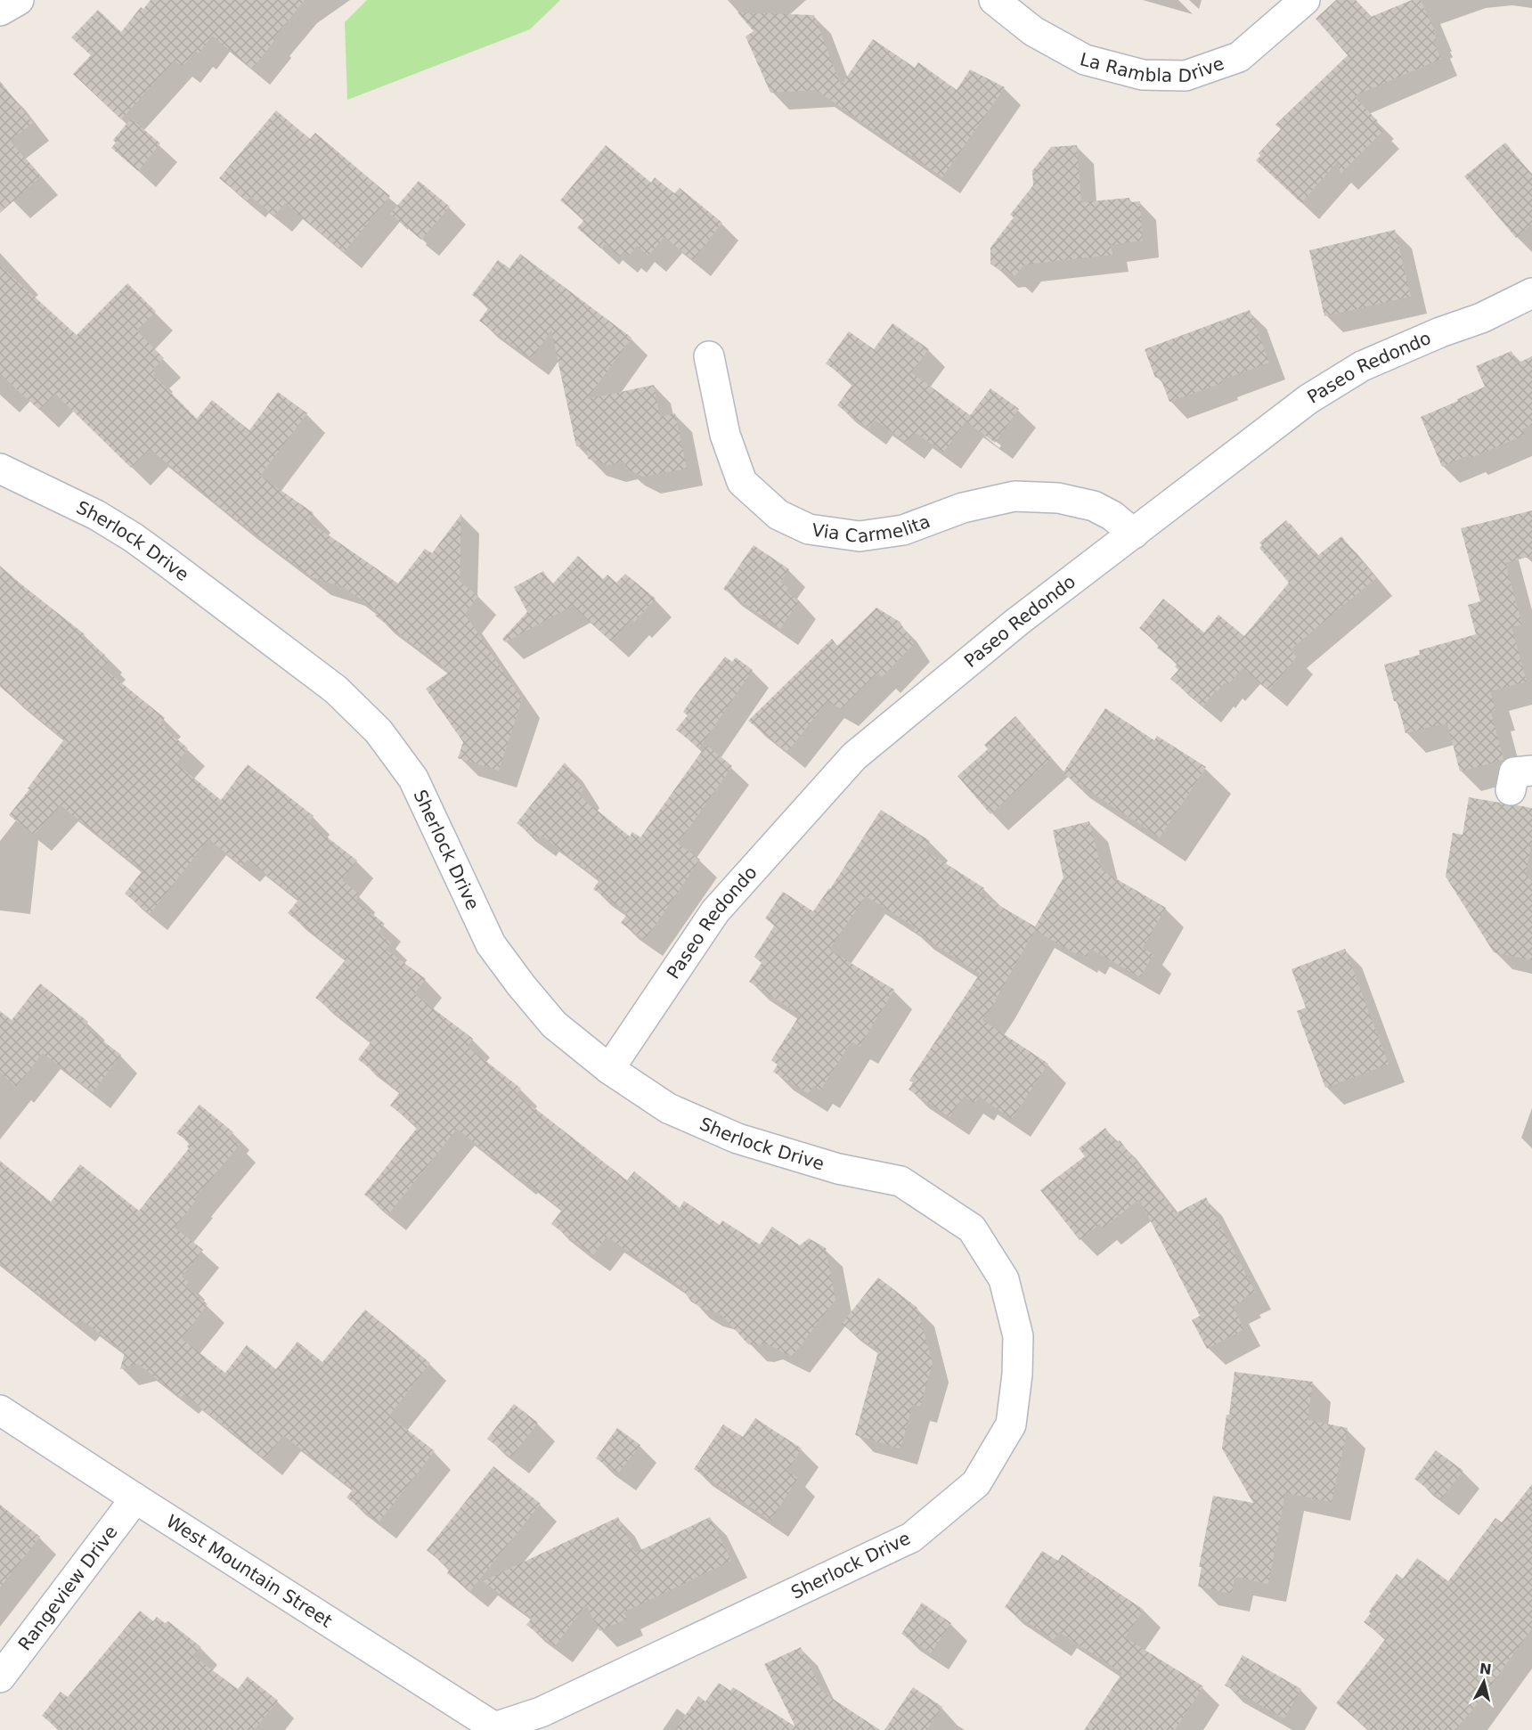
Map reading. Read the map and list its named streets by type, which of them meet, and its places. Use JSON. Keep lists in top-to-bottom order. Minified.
{"streets":{"street":["La Rambla Drive","Paseo Redondo","Via Carmelita","Sherlock Drive","West Mountain Street","Rangeview Drive"]},"crossings":[["Paseo Redondo","Via Carmelita"],["Paseo Redondo","Sherlock Drive"],["Sherlock Drive","West Mountain Street"],["West Mountain Street","Rangeview Drive"]],"north":"top"}
